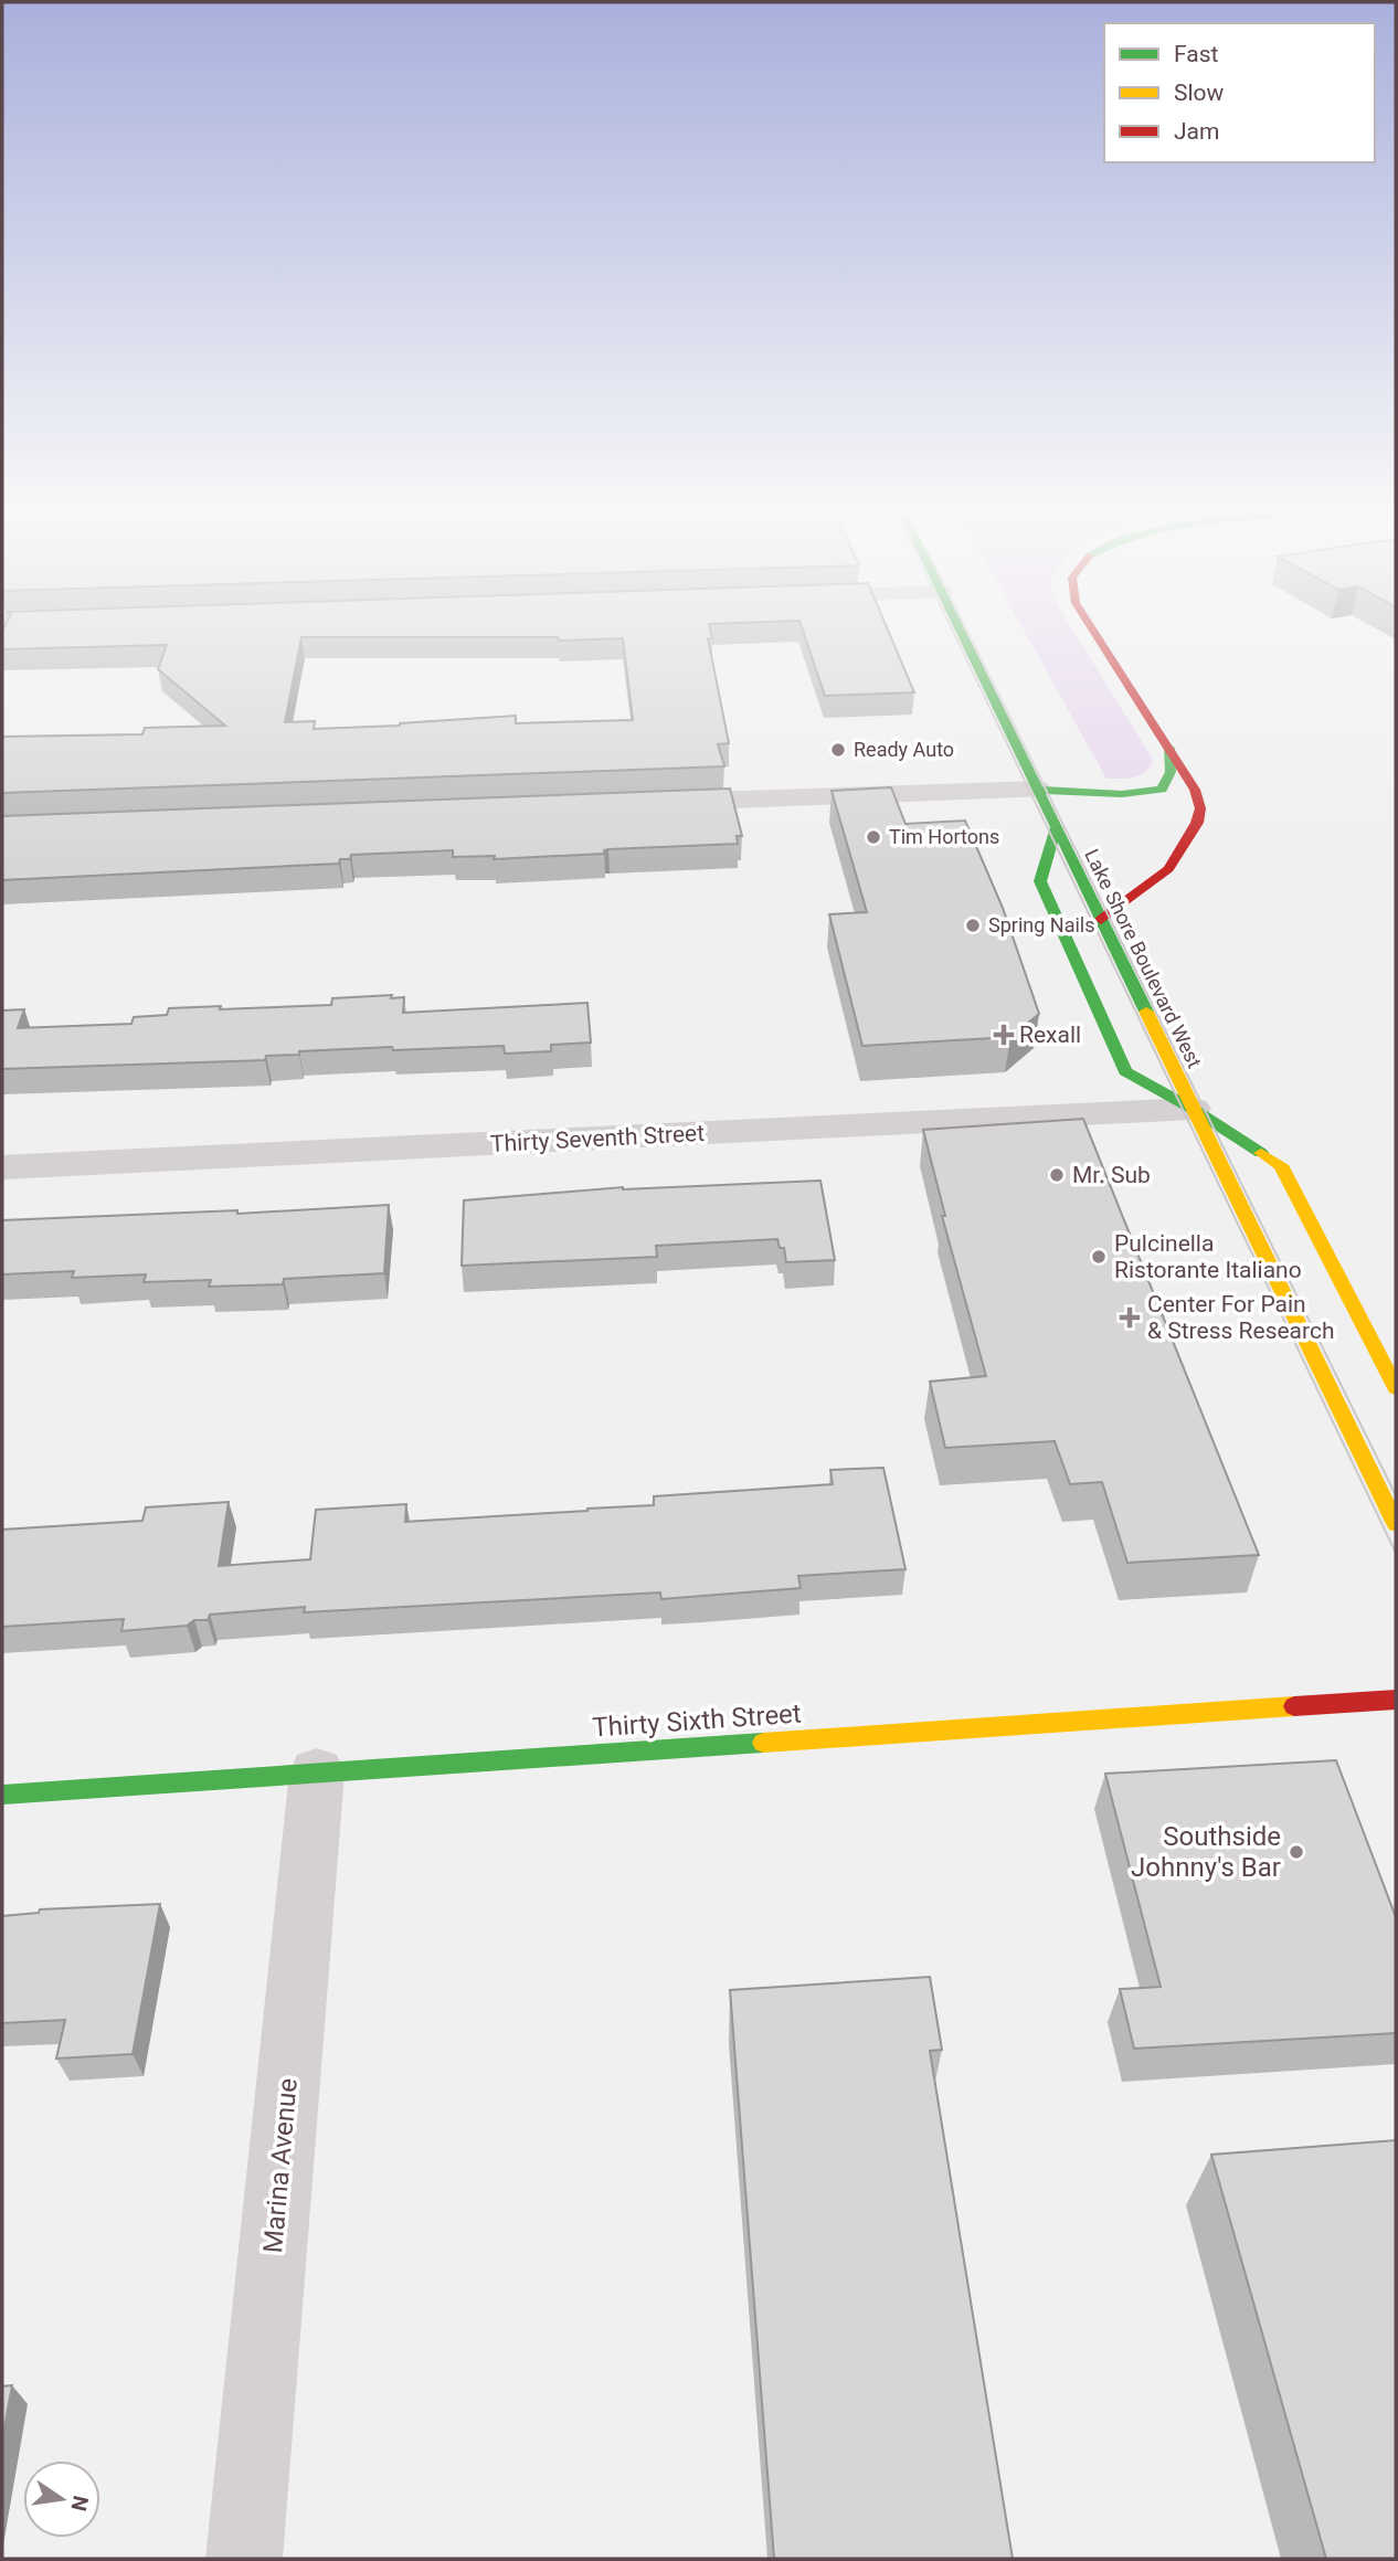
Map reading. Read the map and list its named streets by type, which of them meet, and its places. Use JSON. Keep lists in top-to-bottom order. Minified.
{"streets":{"main road":["Lake Shore Boulevard West","Thirty Sixth Street"],"street":["Thirty Seventh Street","Marina Avenue"]},"crossings":[["Lake Shore Boulevard West","Thirty Seventh Street"],["Thirty Sixth Street","Marina Avenue"]],"places":{"other":["Ready Auto","Tim Hortons","Spring Nails","Mr. Sub","Pulcinella Ristorante Italiano","Southside Johnny's Bar"],"health":["Rexall","Center For Pain & Stress Research"]},"legend":["Fast","Slow","Jam"],"north":"right"}
